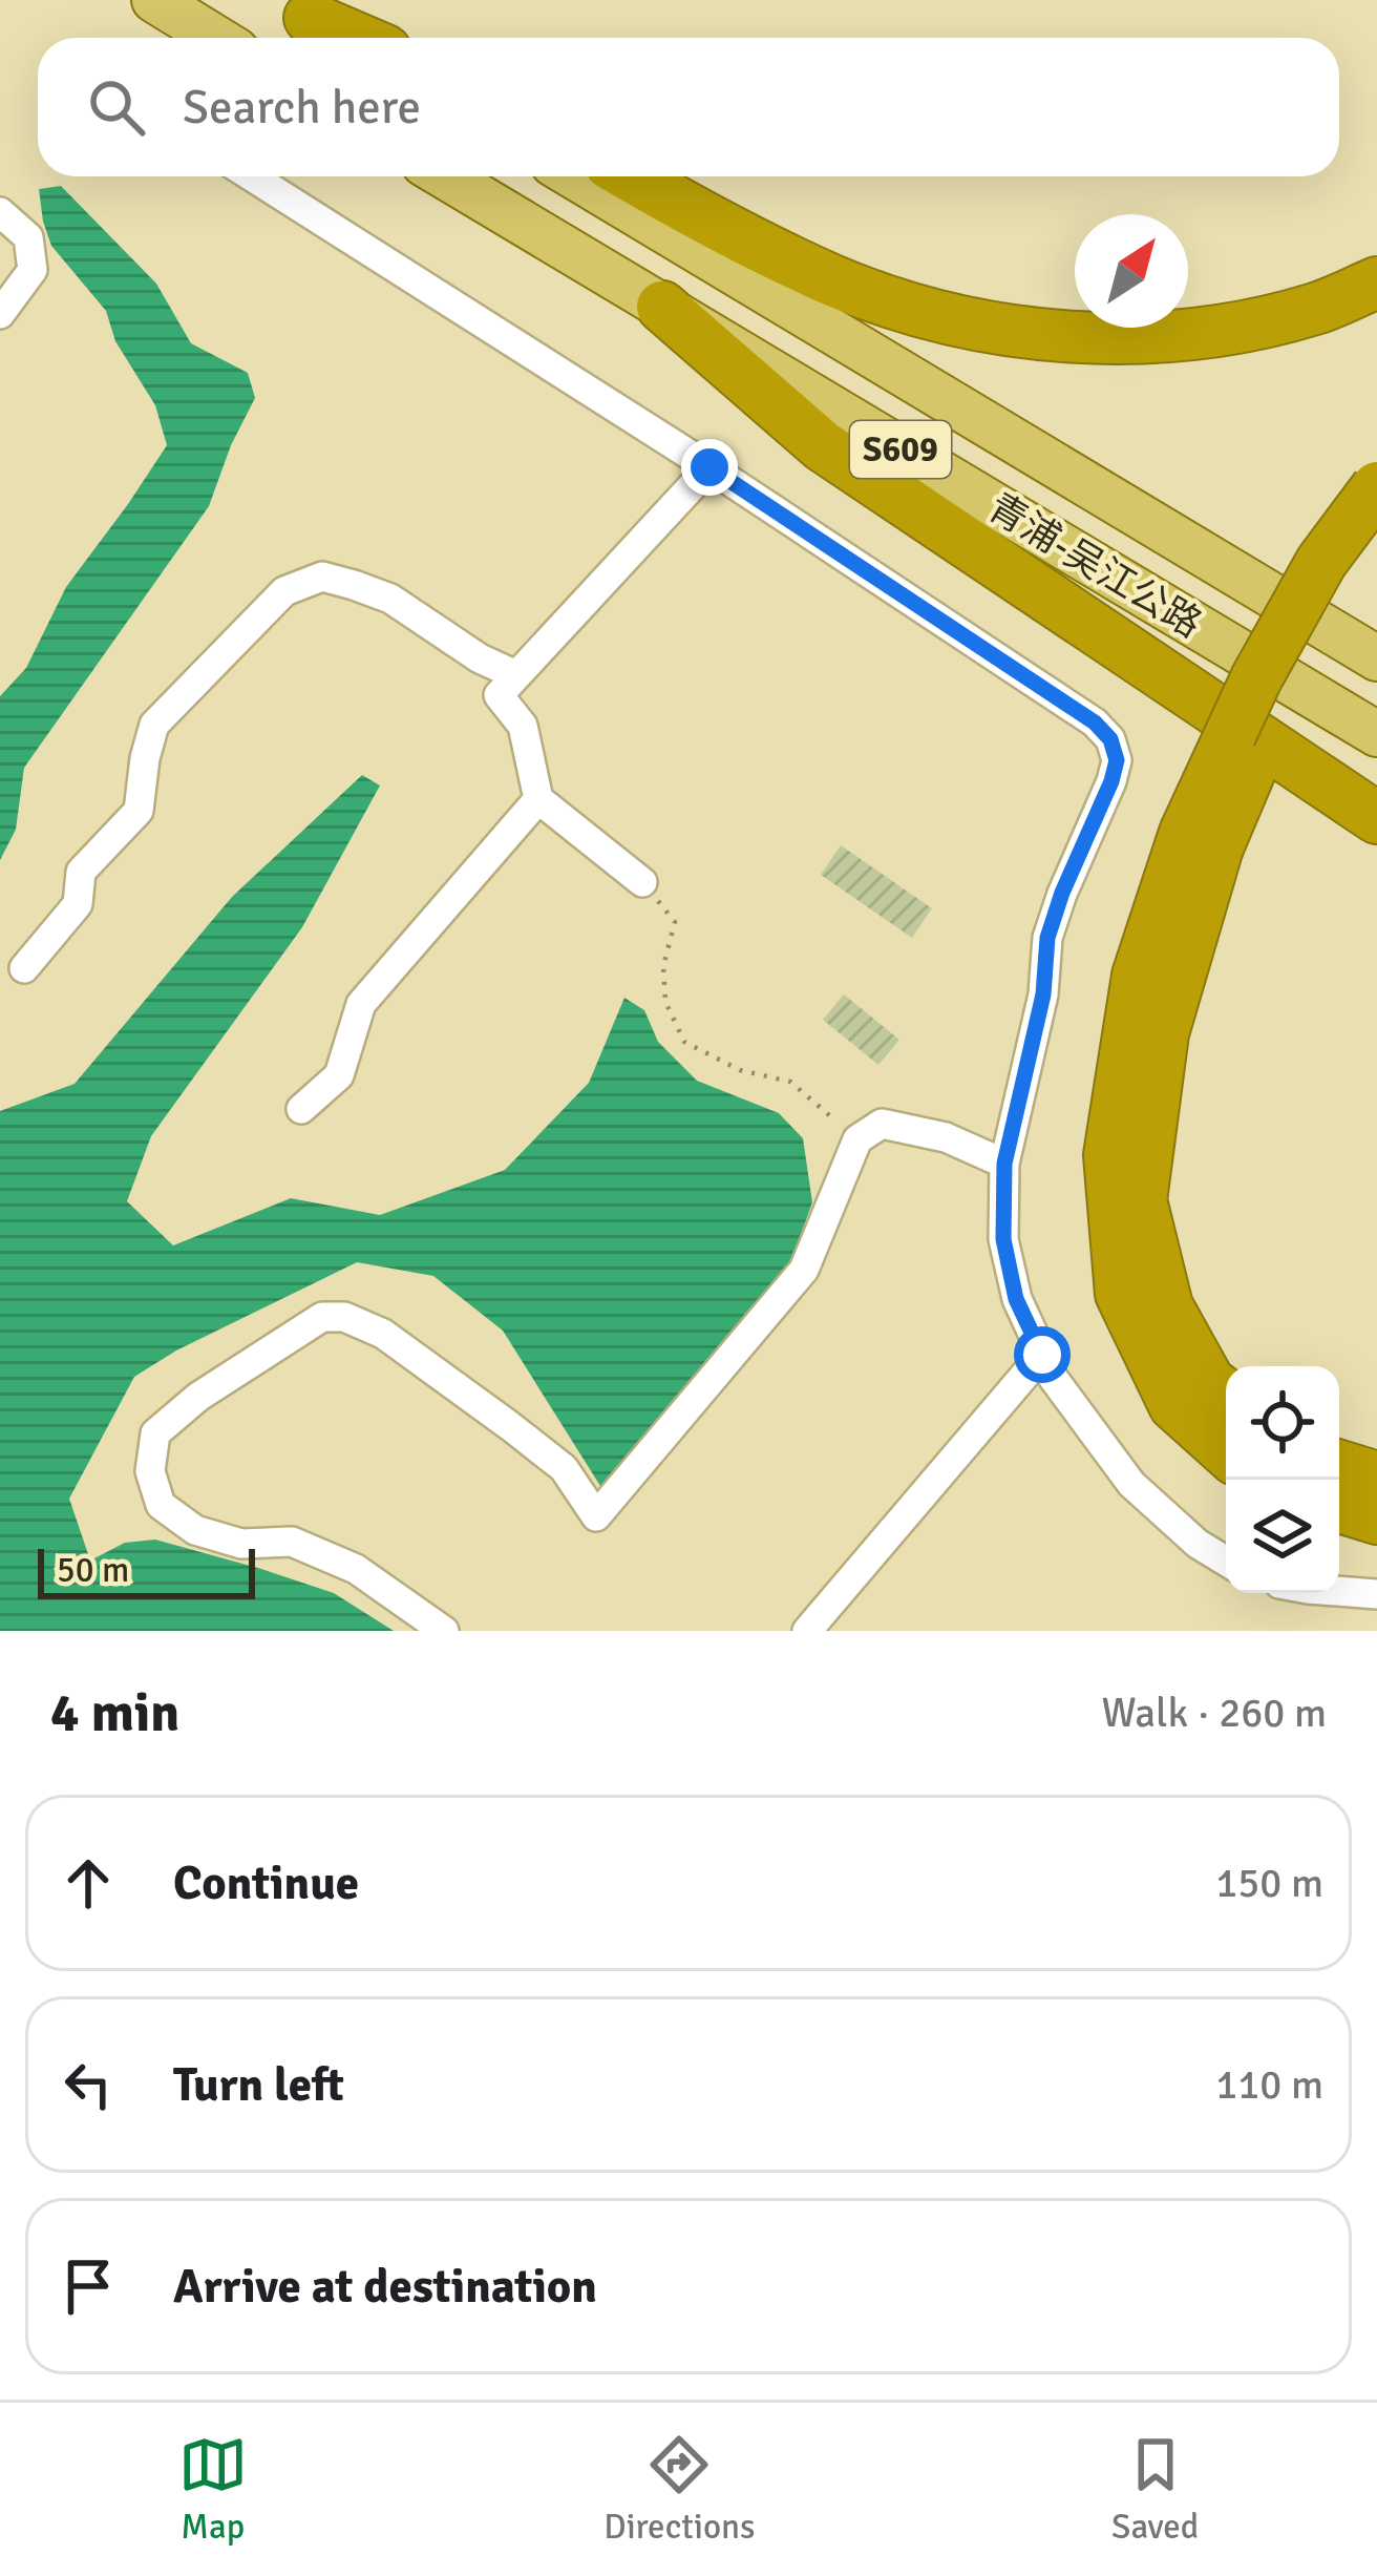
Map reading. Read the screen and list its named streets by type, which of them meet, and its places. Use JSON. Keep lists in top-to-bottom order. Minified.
{"streets":{"main road":["S609","青浦-吴江公路"]},"scale_bar":"50 m","north":"top right","page":{"search":"Search here","scale":"50 m","heading":["4 min","Walk · 260 m"],"list":[["Continue","150 m"],["Turn left","110 m"],"Arrive at destination"],"nav":["Map","Directions","Saved"]}}
